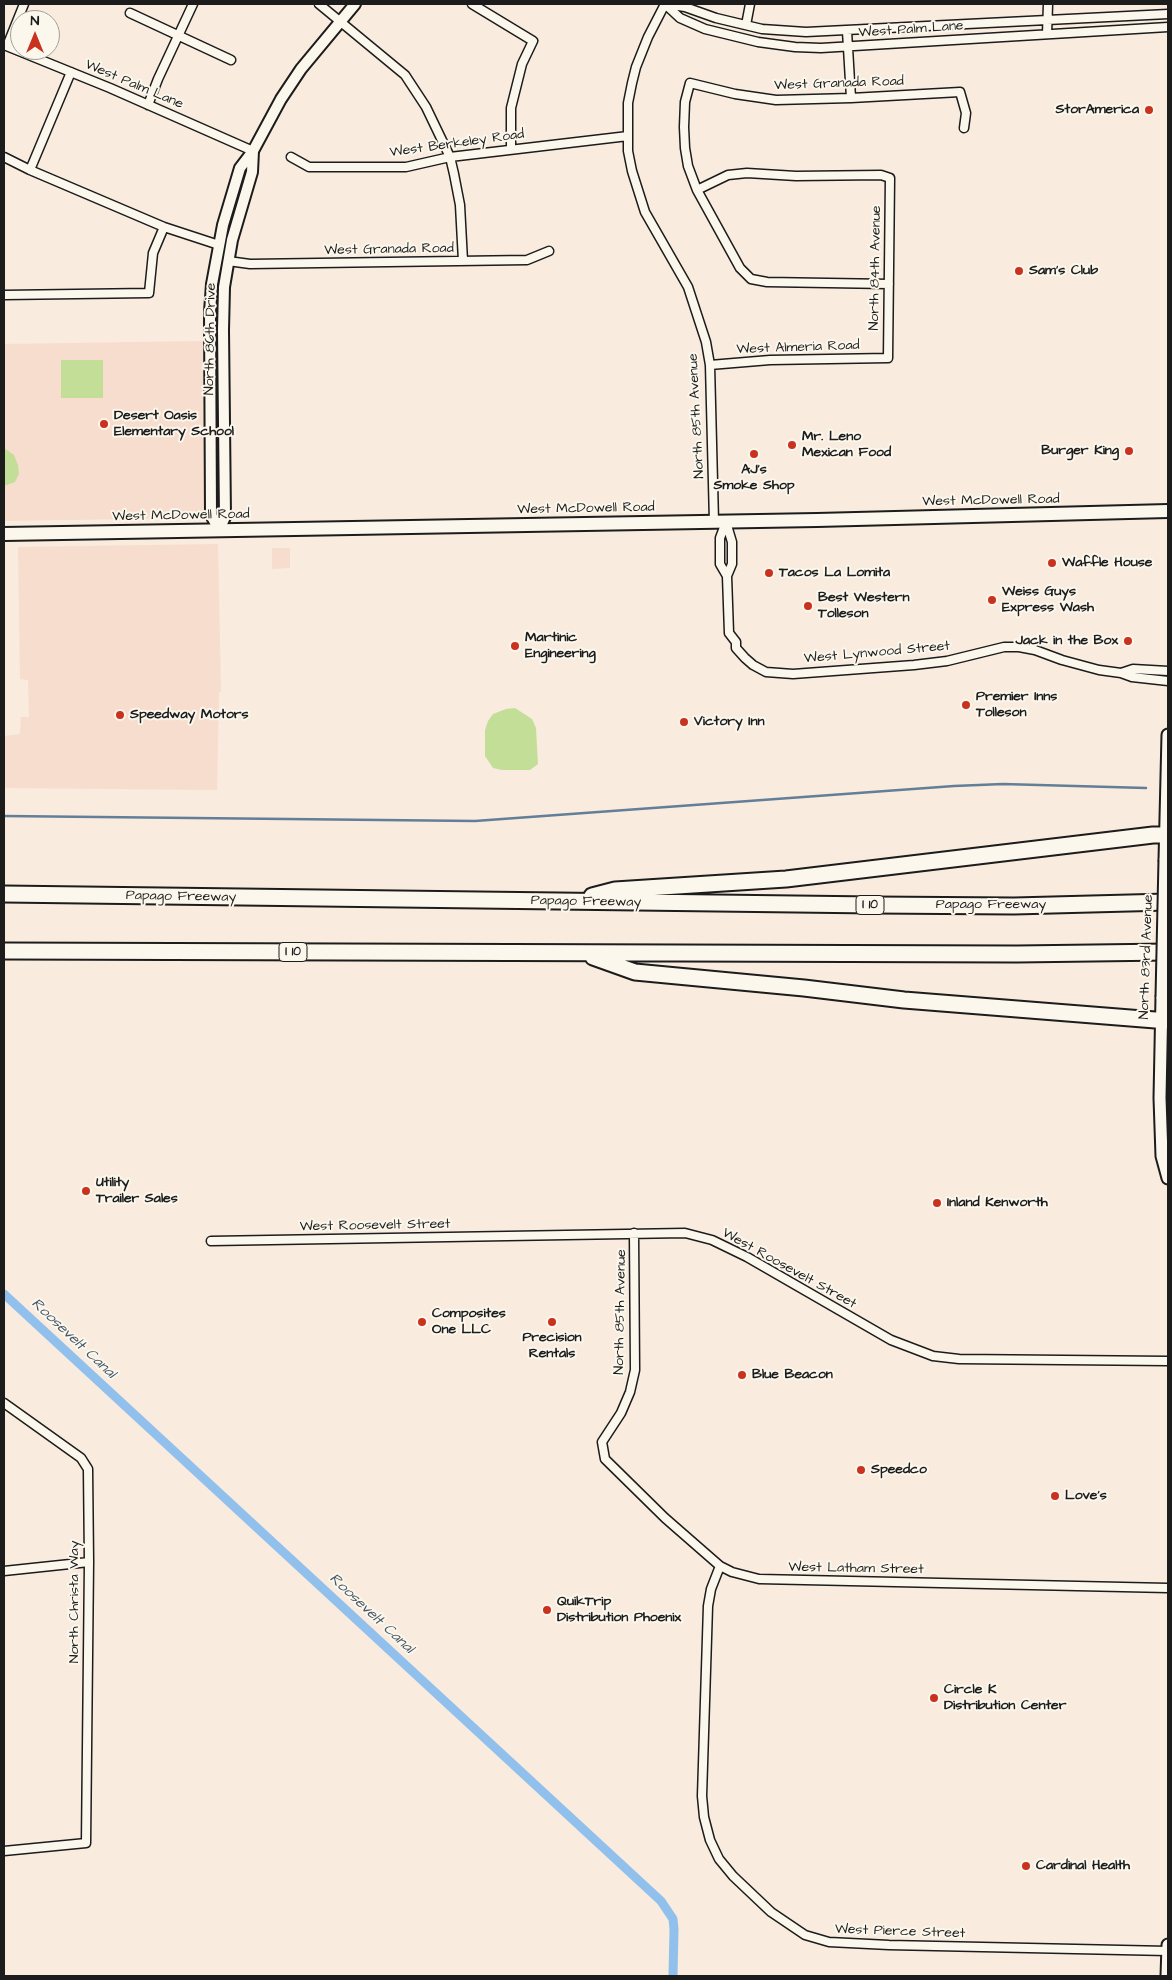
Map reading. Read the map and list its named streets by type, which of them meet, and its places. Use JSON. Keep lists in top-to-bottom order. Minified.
{"streets":{"highway":["Papago Freeway","I 10"],"main road":["West McDowell Road","North 83rd Avenue"],"street":["West Palm Lane","West Granada Road","West Berkeley Road","North 84th Avenue","North 86th Drive","West Almeria Road","North 85th Avenue","West Lynwood Street","West Roosevelt Street","West Latham Street","North Christa Way","West Pierce Street"]},"crossings":[["West Palm Lane","North 86th Drive"],["West Palm Lane","North 85th Avenue"],["West Granada Road","North 84th Avenue"],["West Granada Road","North 86th Drive"],["West Berkeley Road","North 85th Avenue"],["North 84th Avenue","West Almeria Road"],["North 86th Drive","West McDowell Road"],["West Almeria Road","North 85th Avenue"],["North 85th Avenue","West McDowell Road"],["North 85th Avenue","West Roosevelt Street"],["North 85th Avenue","West Latham Street"],["West Latham Street","West Pierce Street"]],"water":["Roosevelt Canal"],"places":["StorAmerica","Sam's Club","Desert Oasis Elementary School","Mr. Leno Mexican Food","Burger King","AJ's Smoke Shop","Waffle House","Tacos La Lomita","Weiss Guys Express Wash","Best Western Tolleson","Jack in the Box","Martinic Engineering","Premier Inns Tolleson","Speedway Motors","Victory Inn","Utility Trailer Sales","Inland Kenworth","Composites One LLC","Precision Rentals","Blue Beacon","Speedco","Love's","QuikTrip Distribution Phoenix","Circle K Distribution Center","Cardinal Health"],"north":"top"}
